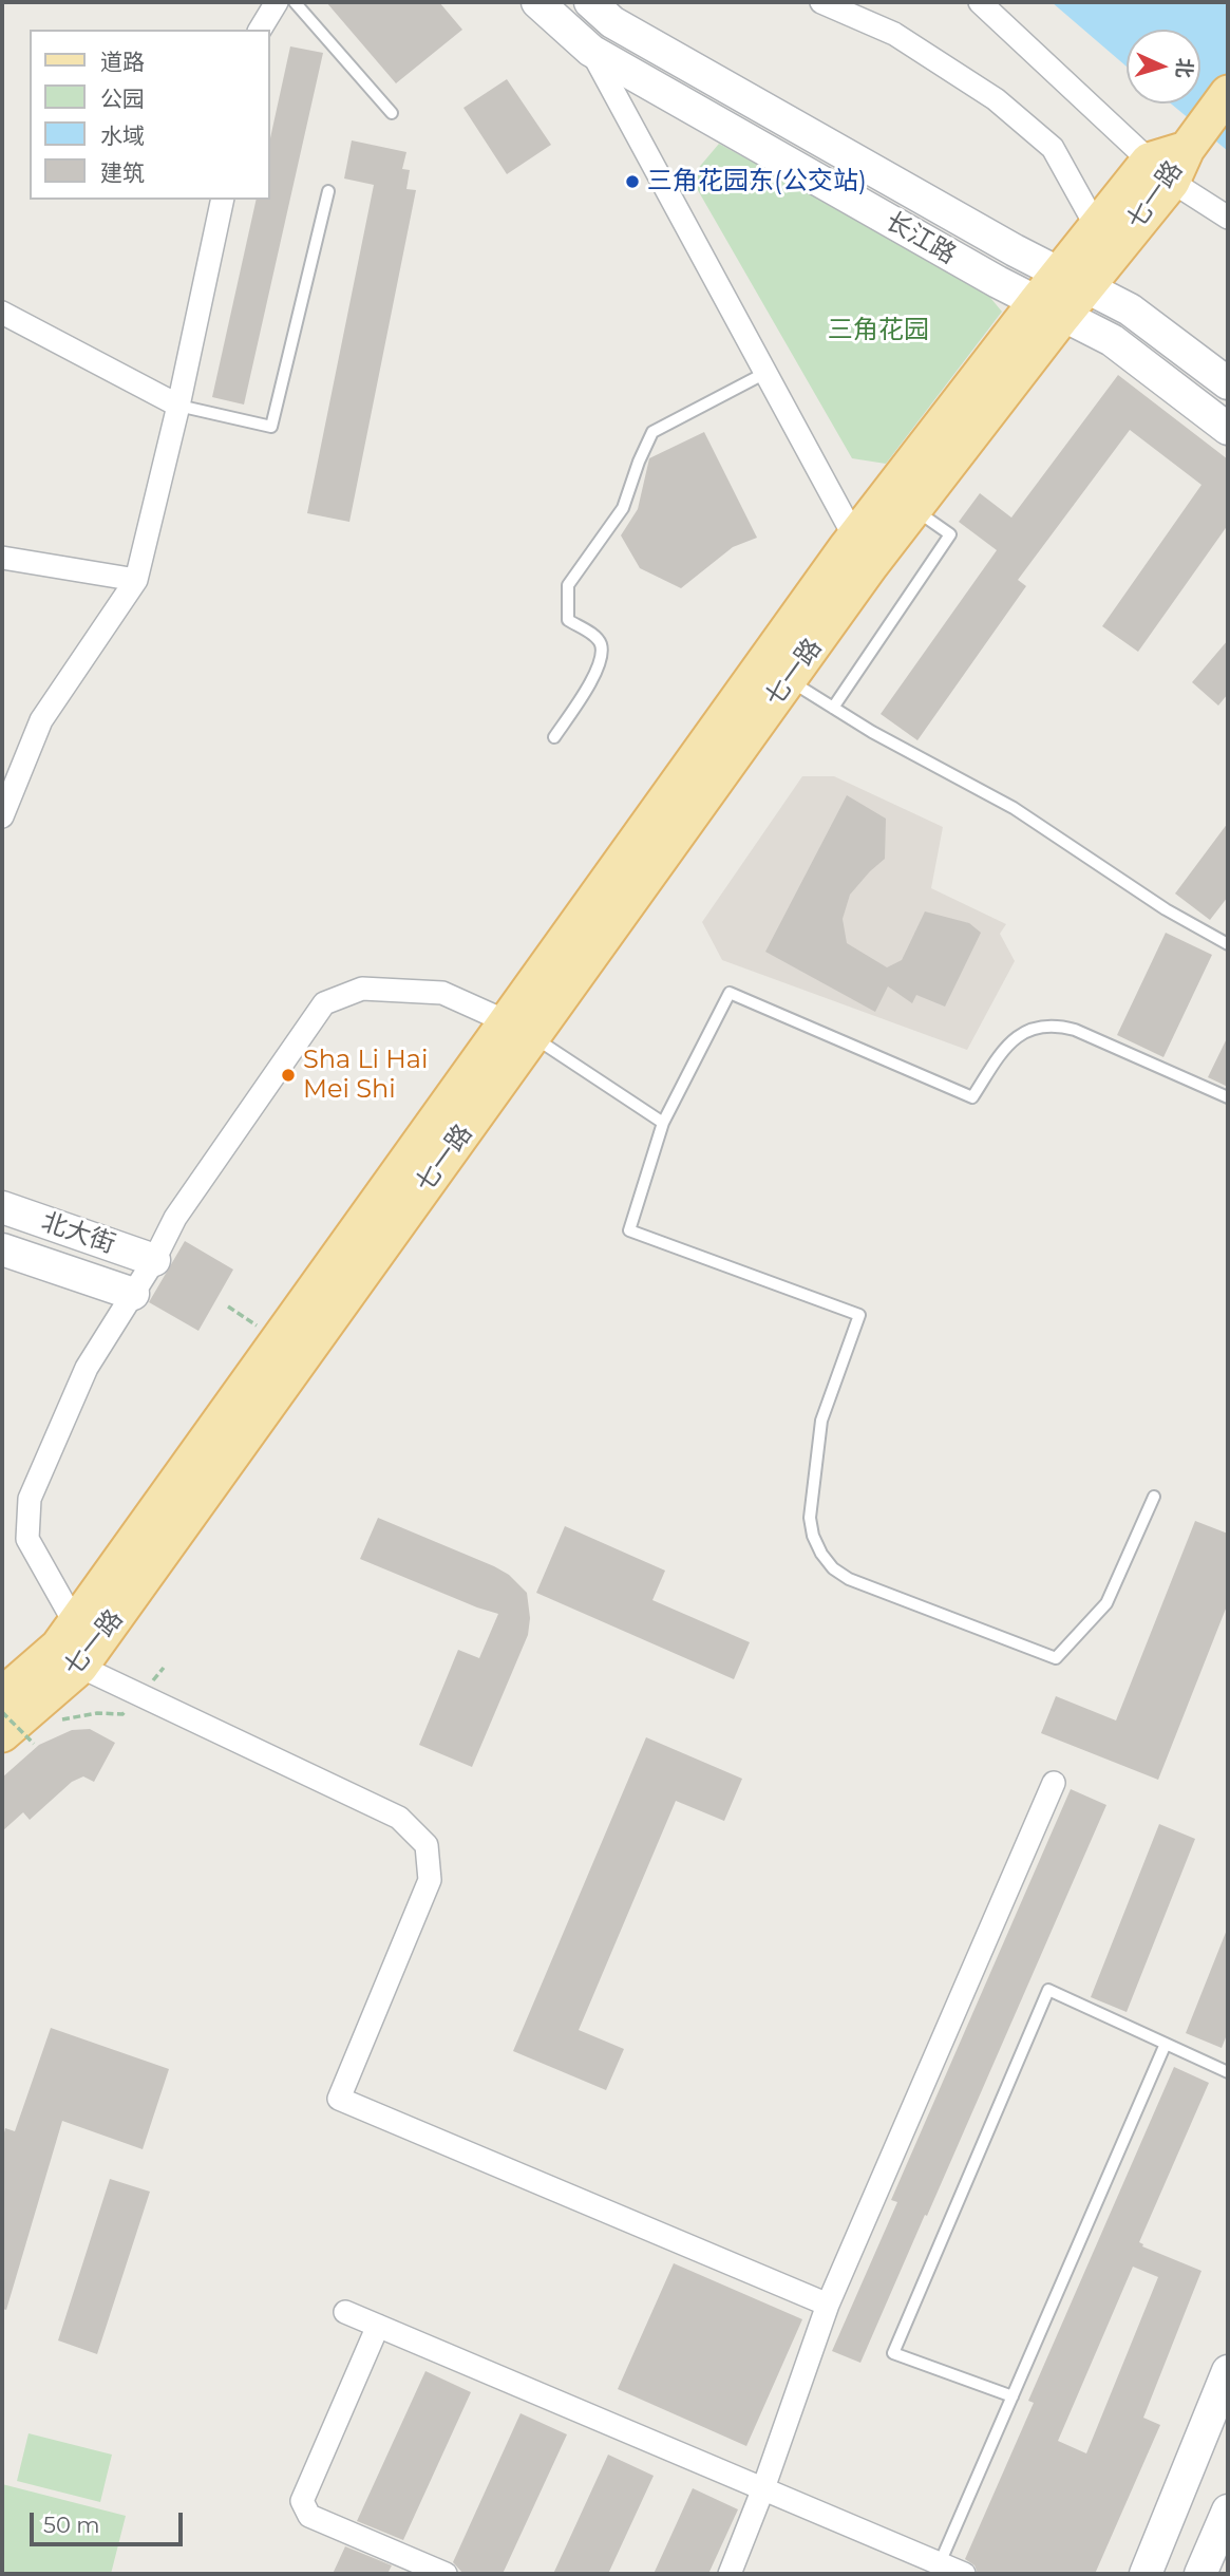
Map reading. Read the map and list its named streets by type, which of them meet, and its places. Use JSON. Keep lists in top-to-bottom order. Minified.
{"streets":{"main road":["七一路","长江路","北大街"]},"crossings":[["七一路","长江路"]],"parks":["三角花园"],"places":["三角花园东(公交站)","Sha Li Hai Mei Shi"],"legend":["道路","公园","水域","建筑"],"scale_bar":"50 m","north":"right"}
